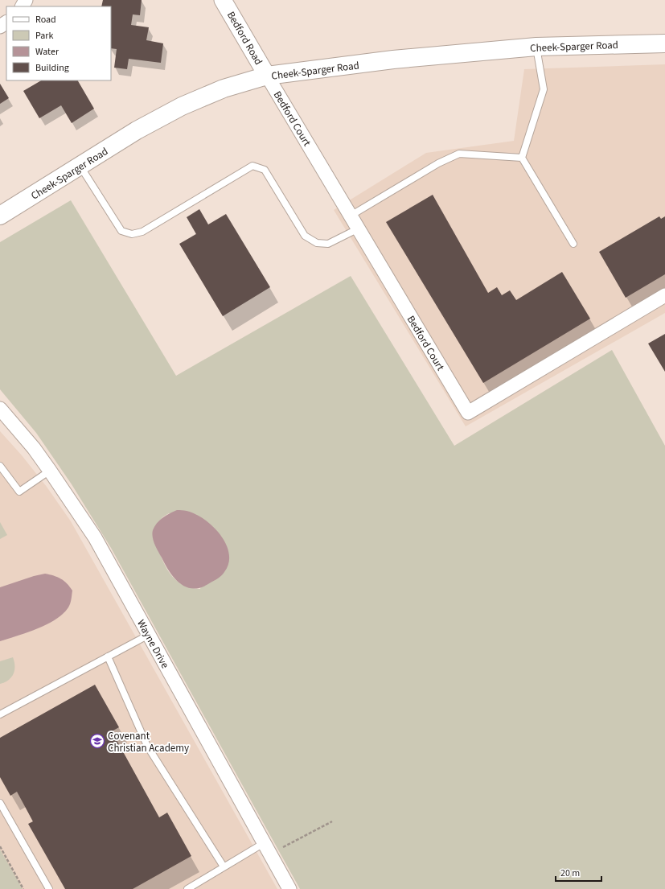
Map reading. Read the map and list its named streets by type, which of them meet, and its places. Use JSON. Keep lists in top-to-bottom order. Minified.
{"streets":{"main road":["Cheek-Sparger Road"],"street":["Bedford Road","Bedford Court","Wayne Drive"]},"crossings":[["Bedford Road","Cheek-Sparger Road"],["Bedford Road","Bedford Court"],["Cheek-Sparger Road","Bedford Court"]],"places":{"school or university":["Covenant Christian Academy"]},"legend":["Road","Park","Water","Building"],"scale_bar":"20 m"}
